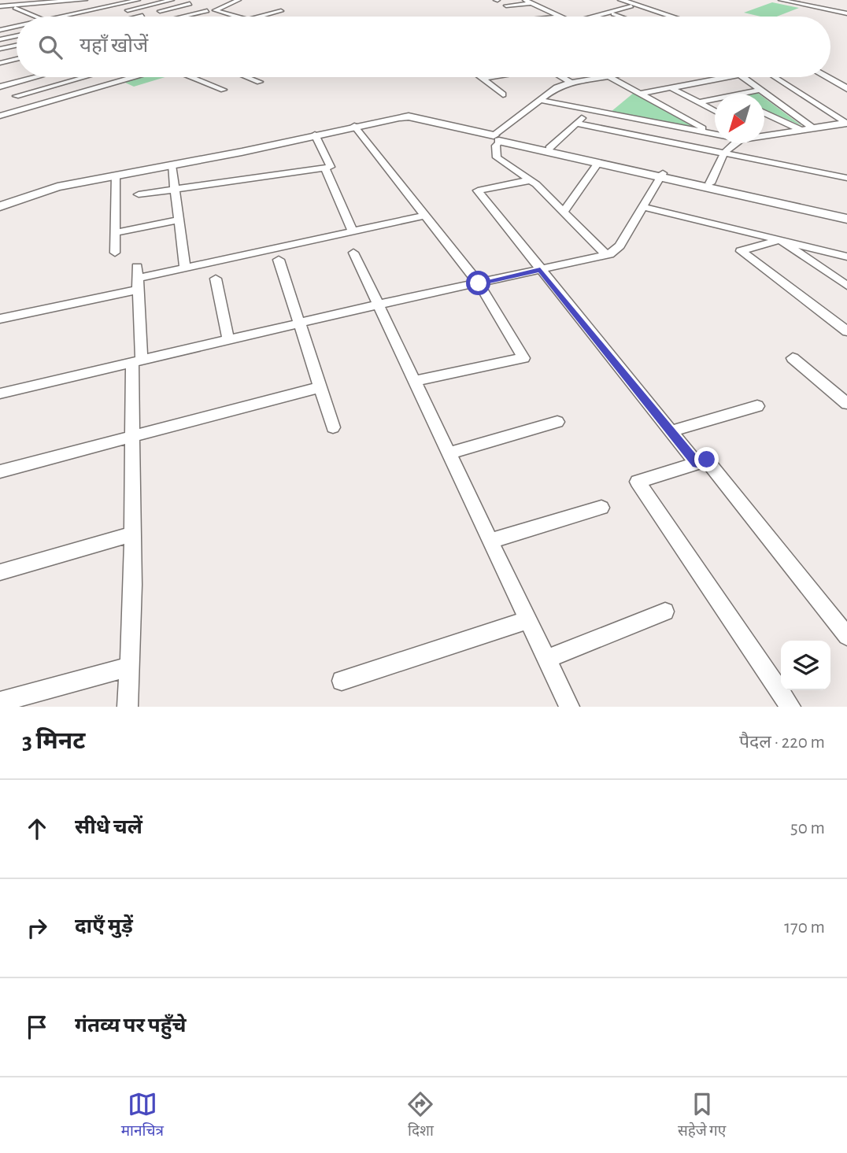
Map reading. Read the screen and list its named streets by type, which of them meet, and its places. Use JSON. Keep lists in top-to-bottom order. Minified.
{"north":"bottom left","page":{"search":"यहाँ खोजें","heading":["3 मिनट","पैदल · 220 m"],"list":[["सीधे चलें","50 m"],["दाएँ मुड़ें","170 m"],"गंतव्य पर पहुँचे"],"nav":["मानचित्र","दिशा","सहेजे गए"]}}
